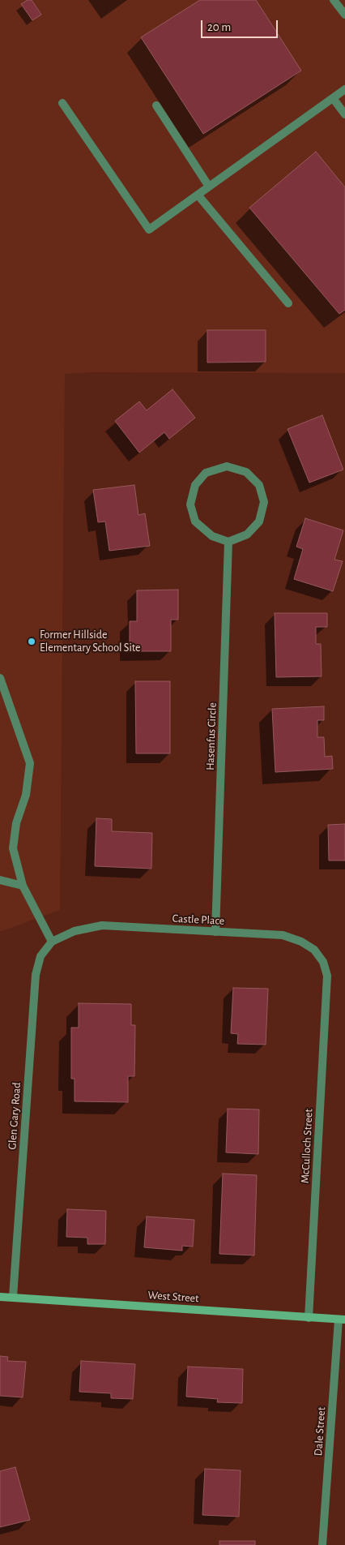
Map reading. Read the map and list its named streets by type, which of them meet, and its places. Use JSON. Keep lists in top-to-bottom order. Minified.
{"streets":{"street":["Hasenfus Circle","Castle Place","Glen Gary Road","McCulloch Street","West Street","Dale Street"]},"crossings":[["Hasenfus Circle","Castle Place"],["Castle Place","Glen Gary Road"],["Castle Place","McCulloch Street"],["Glen Gary Road","West Street"],["McCulloch Street","West Street"],["West Street","Dale Street"]],"places":["Former Hillside Elementary School Site"],"scale_bar":"20 m"}
